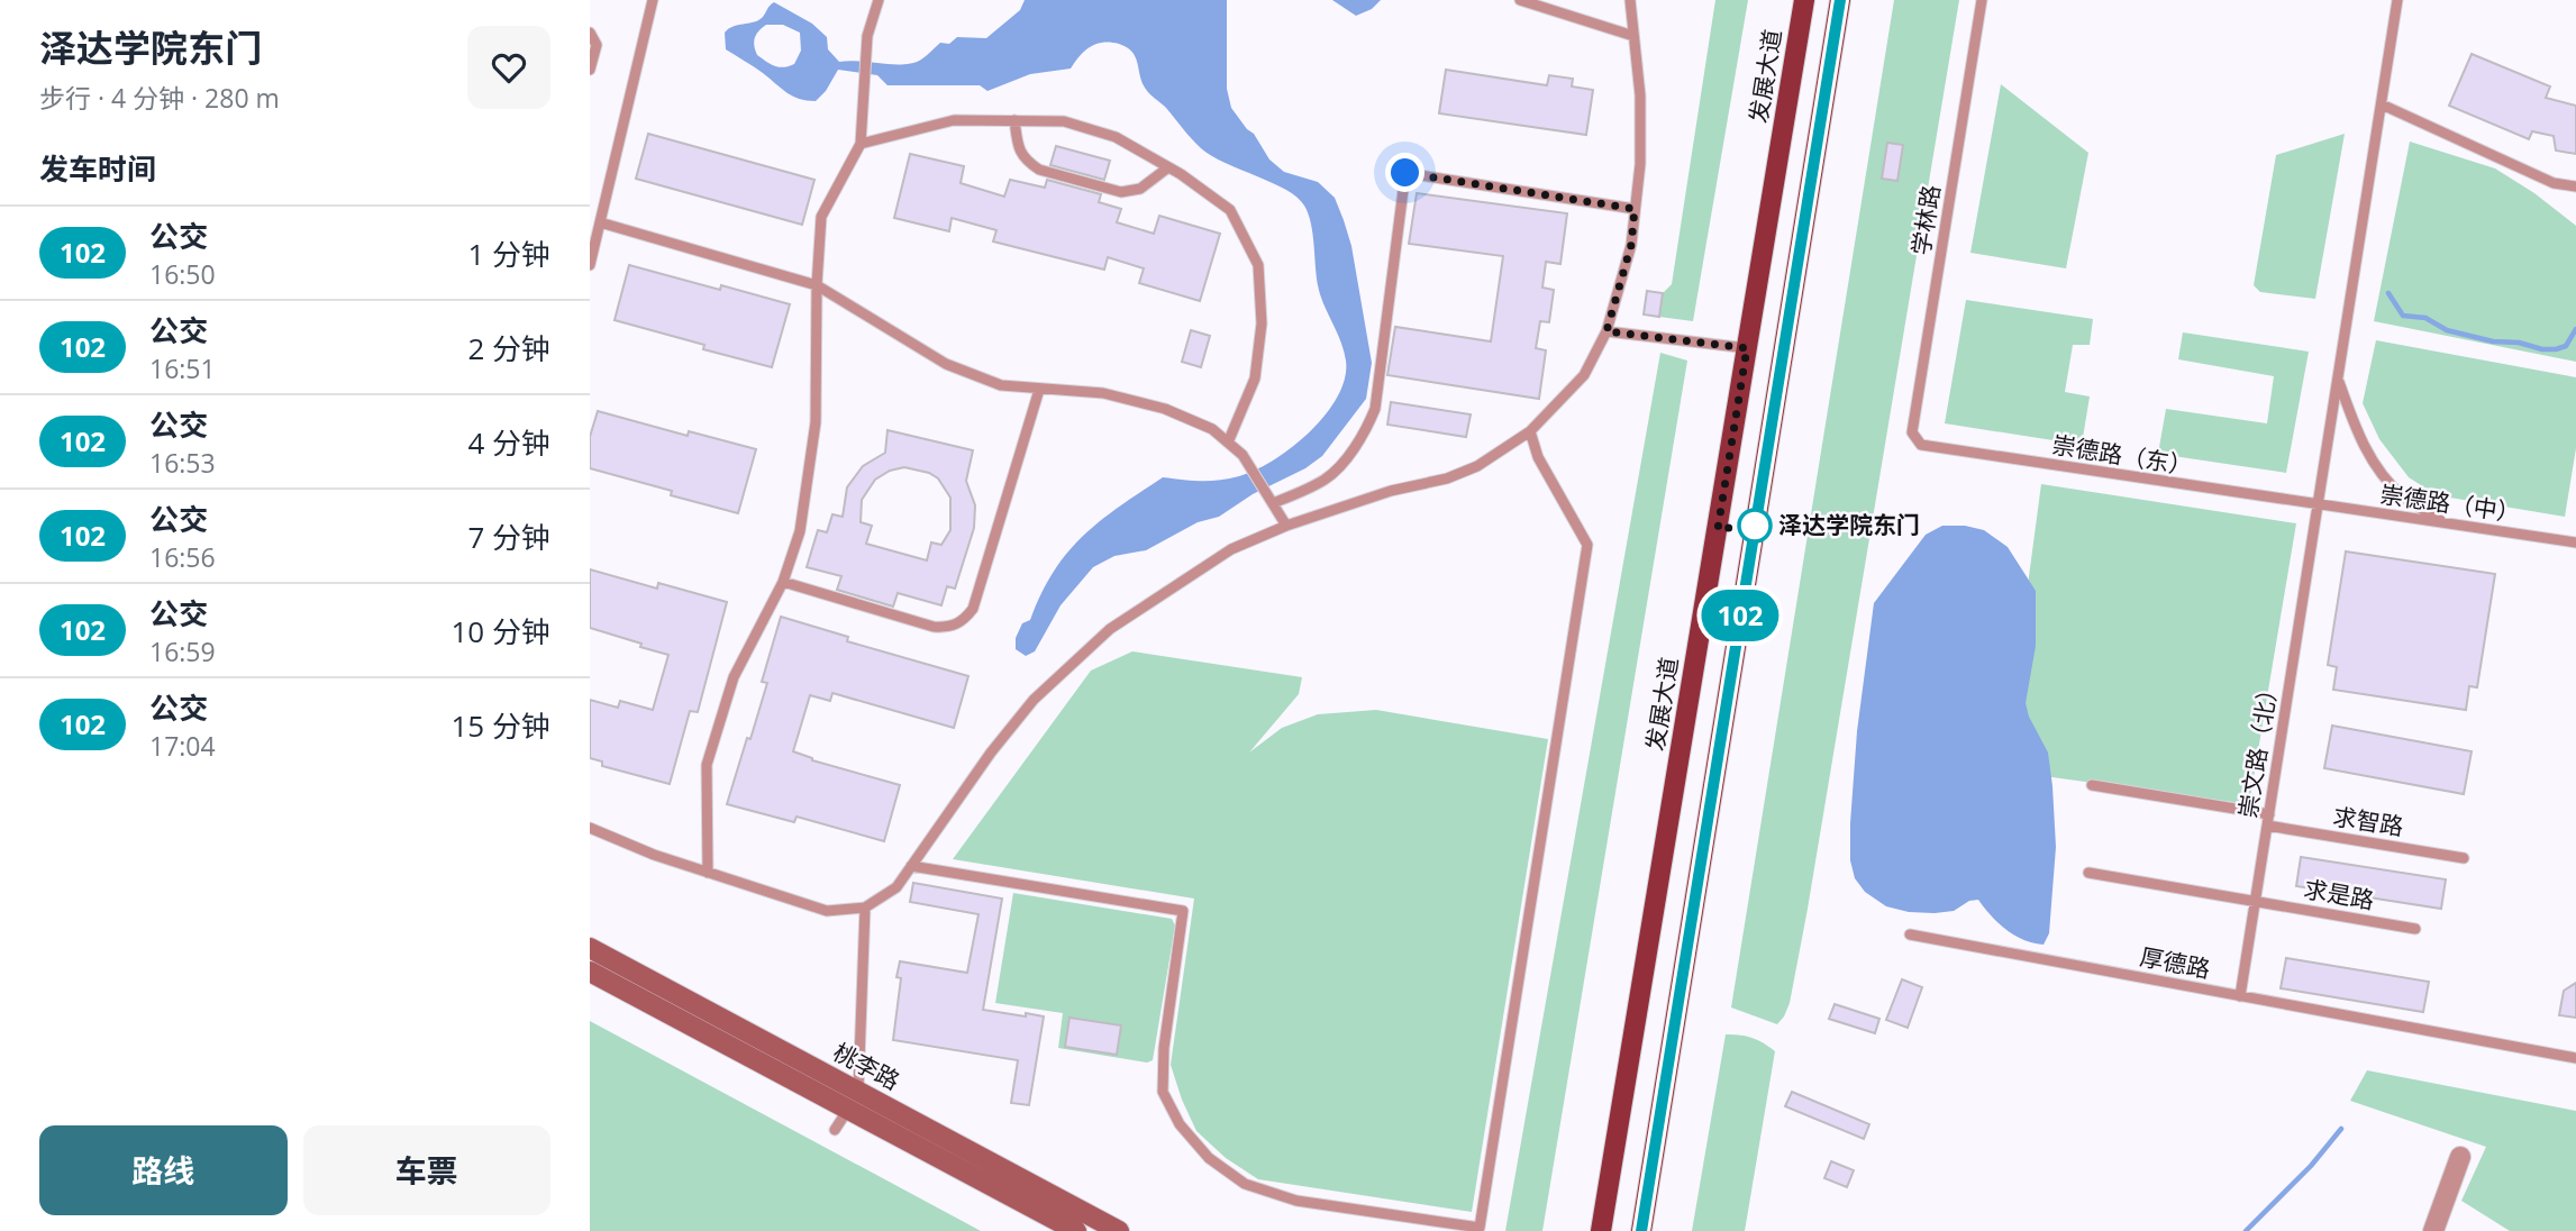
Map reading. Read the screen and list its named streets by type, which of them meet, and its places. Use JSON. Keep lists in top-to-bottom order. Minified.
{"streets":{"main road":["发展大道","桃李路"],"lane":["学林路","崇德路（东）","崇德路（中）","崇文路（北）","求智路","求是路","厚德路"]},"crossings":[["学林路","崇德路（东）"],["崇德路（东）","崇德路（中）"],["崇德路（东）","崇文路（北）"],["崇德路（中）","崇文路（北）"],["崇文路（北）","求智路"],["崇文路（北）","求是路"],["崇文路（北）","厚德路"]],"places":["泽达学院东门"],"lines":["bus line 102"],"page":{"heading":[["泽达学院东门","步行 · 4 分钟 · 280 m"],"发车时间"],"on_map":"102","list":[{"mark":"102","name":"公交","note":"16:50","value":"1 分钟"},{"mark":"102","name":"公交","note":"16:51","value":"2 分钟"},{"mark":"102","name":"公交","note":"16:53","value":"4 分钟"},{"mark":"102","name":"公交","note":"16:56","value":"7 分钟"},{"mark":"102","name":"公交","note":"16:59","value":"10 分钟"},{"mark":"102","name":"公交","note":"17:04","value":"15 分钟"}],"buttons":["路线","车票"]}}
